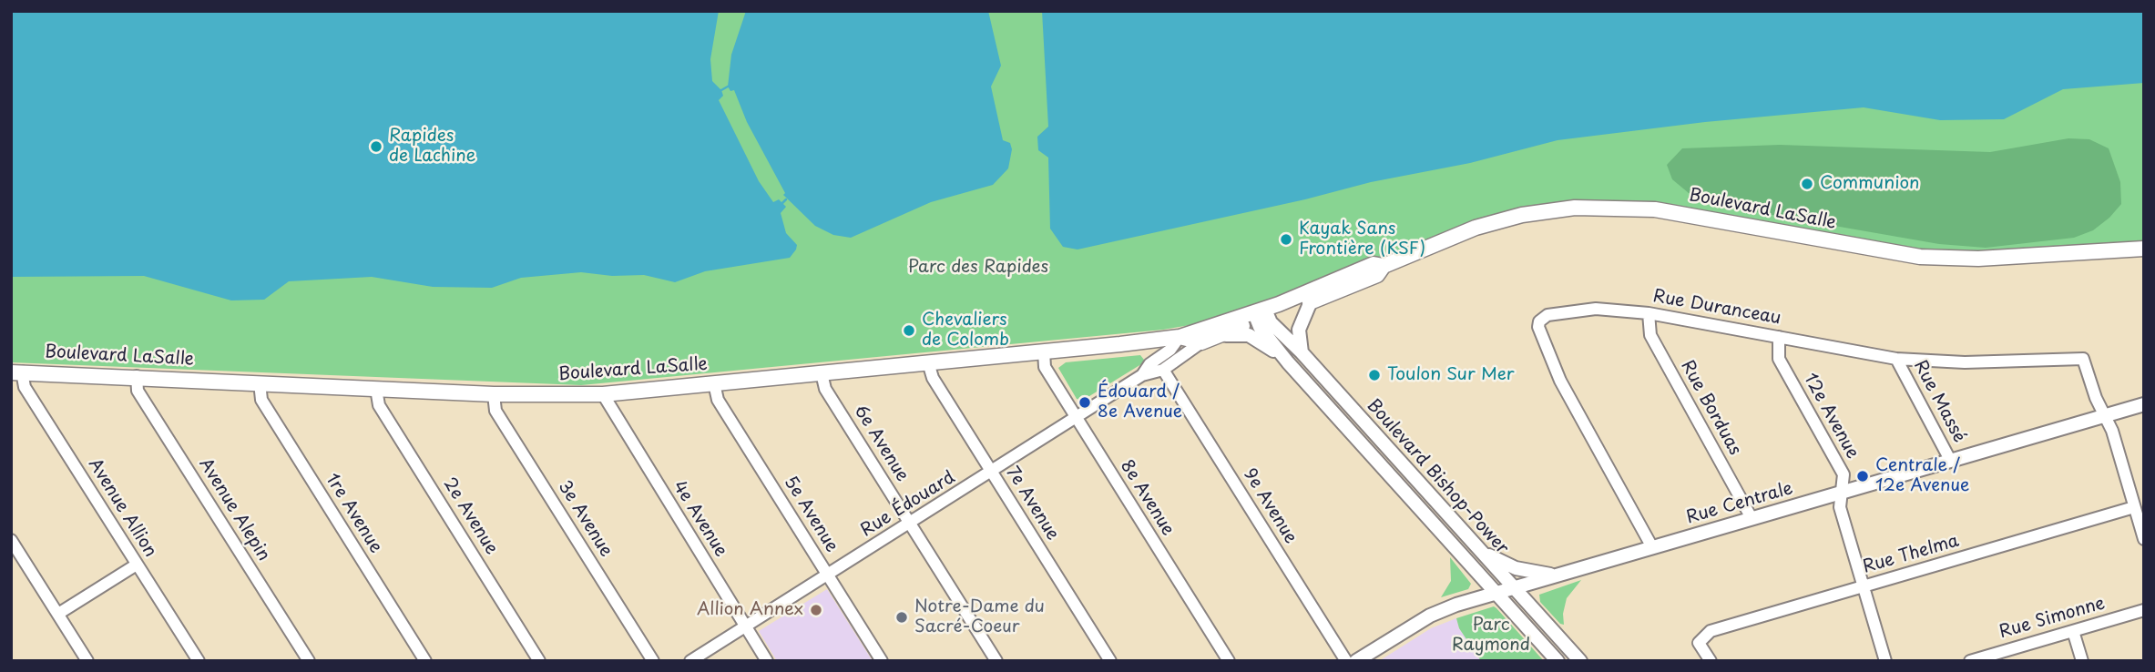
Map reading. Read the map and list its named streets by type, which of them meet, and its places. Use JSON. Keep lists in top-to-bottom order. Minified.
{"streets":{"main road":["Boulevard LaSalle"],"street":["Rue Duranceau","Rue Massé","Rue Borduas","12e Avenue","6e Avenue","Boulevard Bishop-Power","8e Avenue","7e Avenue","Rue Centrale","Rue Édouard","9e Avenue","Avenue Allion","Avenue Alepin","1re Avenue","5e Avenue","2e Avenue","3e Avenue","4e Avenue","Rue Thelma","Rue Simonne"]},"crossings":[["Boulevard LaSalle","6e Avenue"],["Boulevard LaSalle","Boulevard Bishop-Power"],["Boulevard LaSalle","8e Avenue"],["Boulevard LaSalle","7e Avenue"],["Boulevard LaSalle","Rue Édouard"],["Boulevard LaSalle","Avenue Allion"],["Boulevard LaSalle","Avenue Alepin"],["Boulevard LaSalle","1re Avenue"],["Boulevard LaSalle","5e Avenue"],["Boulevard LaSalle","2e Avenue"],["Boulevard LaSalle","3e Avenue"],["Boulevard LaSalle","4e Avenue"],["Rue Duranceau","Rue Massé"],["Rue Duranceau","Rue Borduas"],["Rue Duranceau","12e Avenue"],["Rue Duranceau","Rue Centrale"],["Rue Massé","Rue Centrale"],["Rue Borduas","Rue Centrale"],["12e Avenue","Rue Centrale"],["12e Avenue","Rue Thelma"],["6e Avenue","Rue Édouard"],["Boulevard Bishop-Power","Rue Centrale"],["8e Avenue","Rue Édouard"],["7e Avenue","Rue Édouard"],["Rue Édouard","9e Avenue"],["Rue Édouard","5e Avenue"],["Rue Édouard","4e Avenue"]],"parks":["Parc des Rapides","Parc Raymond"],"places":["Rapides de Lachine","Communion","Kayak Sans Frontière (KSF)","Chevaliers de Colomb","Toulon Sur Mer","Édouard / 8e Avenue","Centrale / 12e Avenue","Allion Annex","Notre-Dame du Sacré-Coeur"]}
